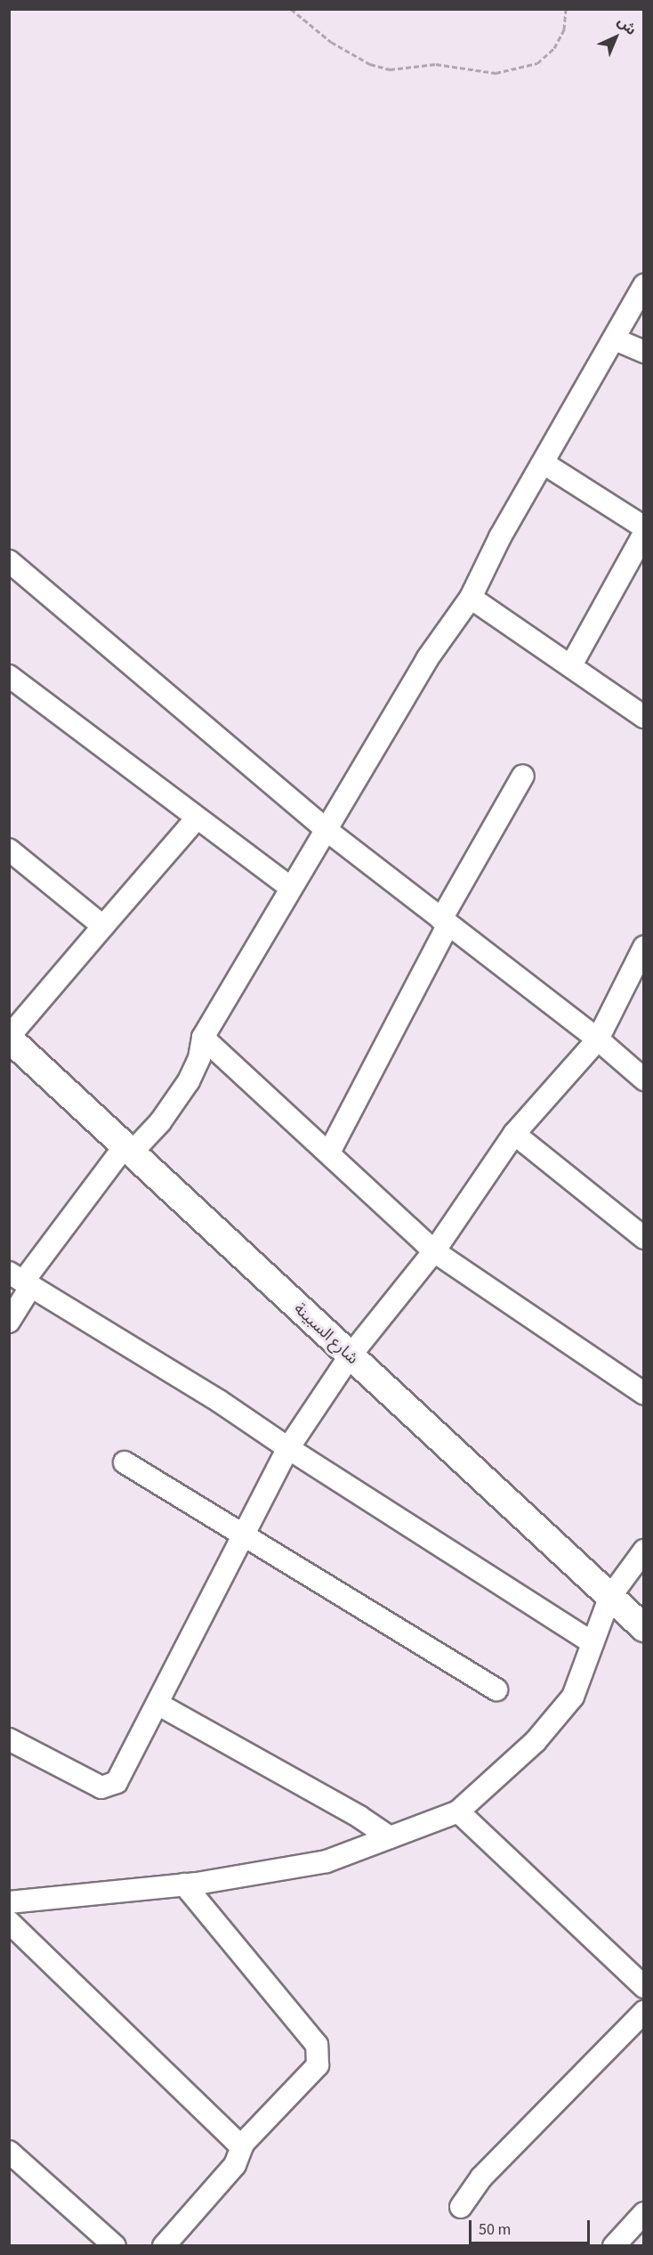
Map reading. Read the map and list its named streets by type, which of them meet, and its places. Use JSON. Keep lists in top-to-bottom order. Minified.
{"streets":{"main road":["شارع السبينة"]},"scale_bar":"50 m","north":"top right"}
